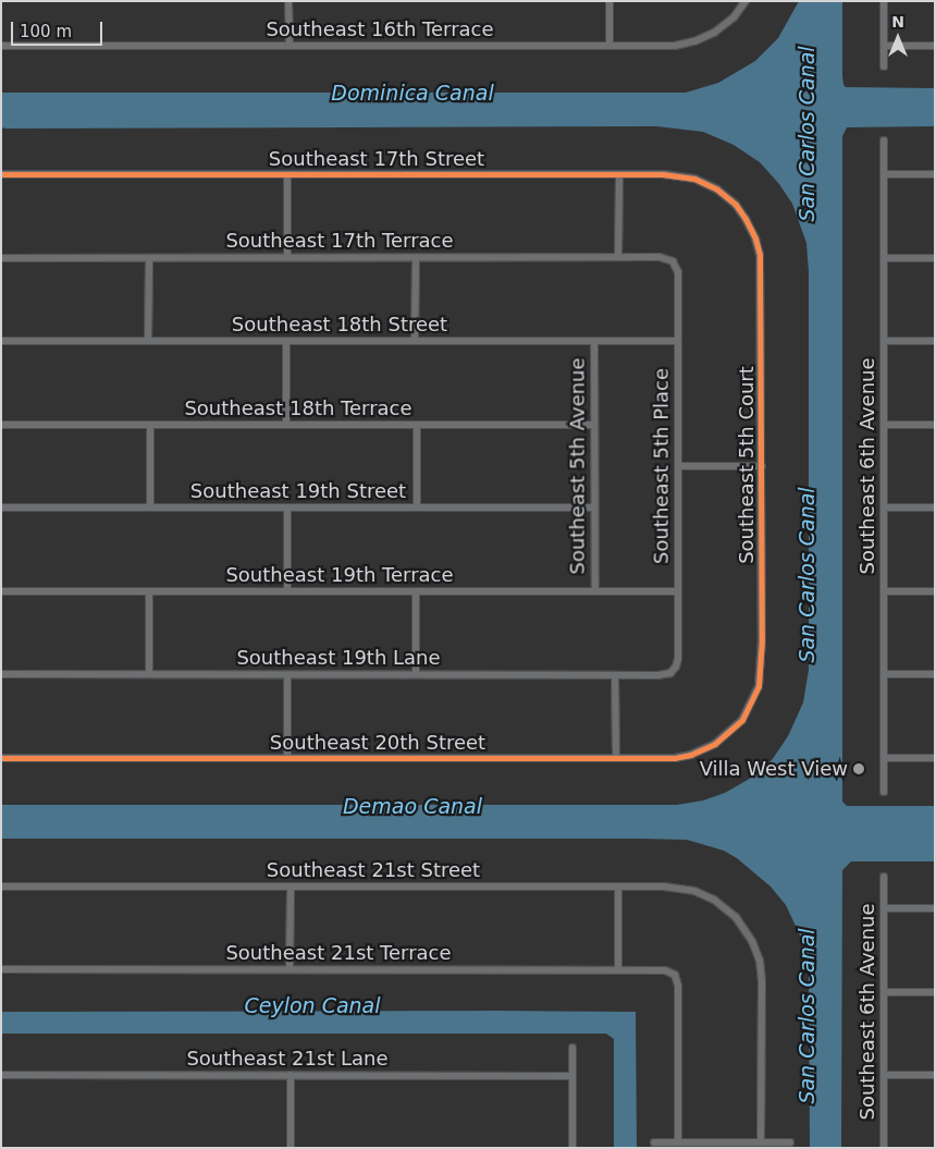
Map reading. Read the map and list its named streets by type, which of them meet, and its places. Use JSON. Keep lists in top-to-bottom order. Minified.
{"streets":{"street":["Southeast 16th Terrace","Southeast 17th Street","Southeast 17th Terrace","Southeast 18th Street","Southeast 18th Terrace","Southeast 5th Court","Southeast 5th Avenue","Southeast 5th Place","Southeast 6th Avenue","Southeast 19th Street","Southeast 19th Terrace","Southeast 19th Lane","Southeast 20th Street","Southeast 21st Street","Southeast 21st Terrace","Southeast 21st Lane"]},"crossings":[["Southeast 17th Street","Southeast 5th Court"],["Southeast 17th Terrace","Southeast 5th Place"],["Southeast 18th Street","Southeast 5th Avenue"],["Southeast 18th Street","Southeast 5th Place"],["Southeast 18th Terrace","Southeast 5th Avenue"],["Southeast 5th Court","Southeast 20th Street"],["Southeast 5th Avenue","Southeast 19th Street"],["Southeast 5th Avenue","Southeast 19th Terrace"],["Southeast 5th Place","Southeast 19th Terrace"],["Southeast 5th Place","Southeast 19th Lane"]],"water":["Dominica Canal","San Carlos Canal","Demao Canal","Ceylon Canal"],"places":["Villa West View"],"scale_bar":"100 m","north":"top"}
